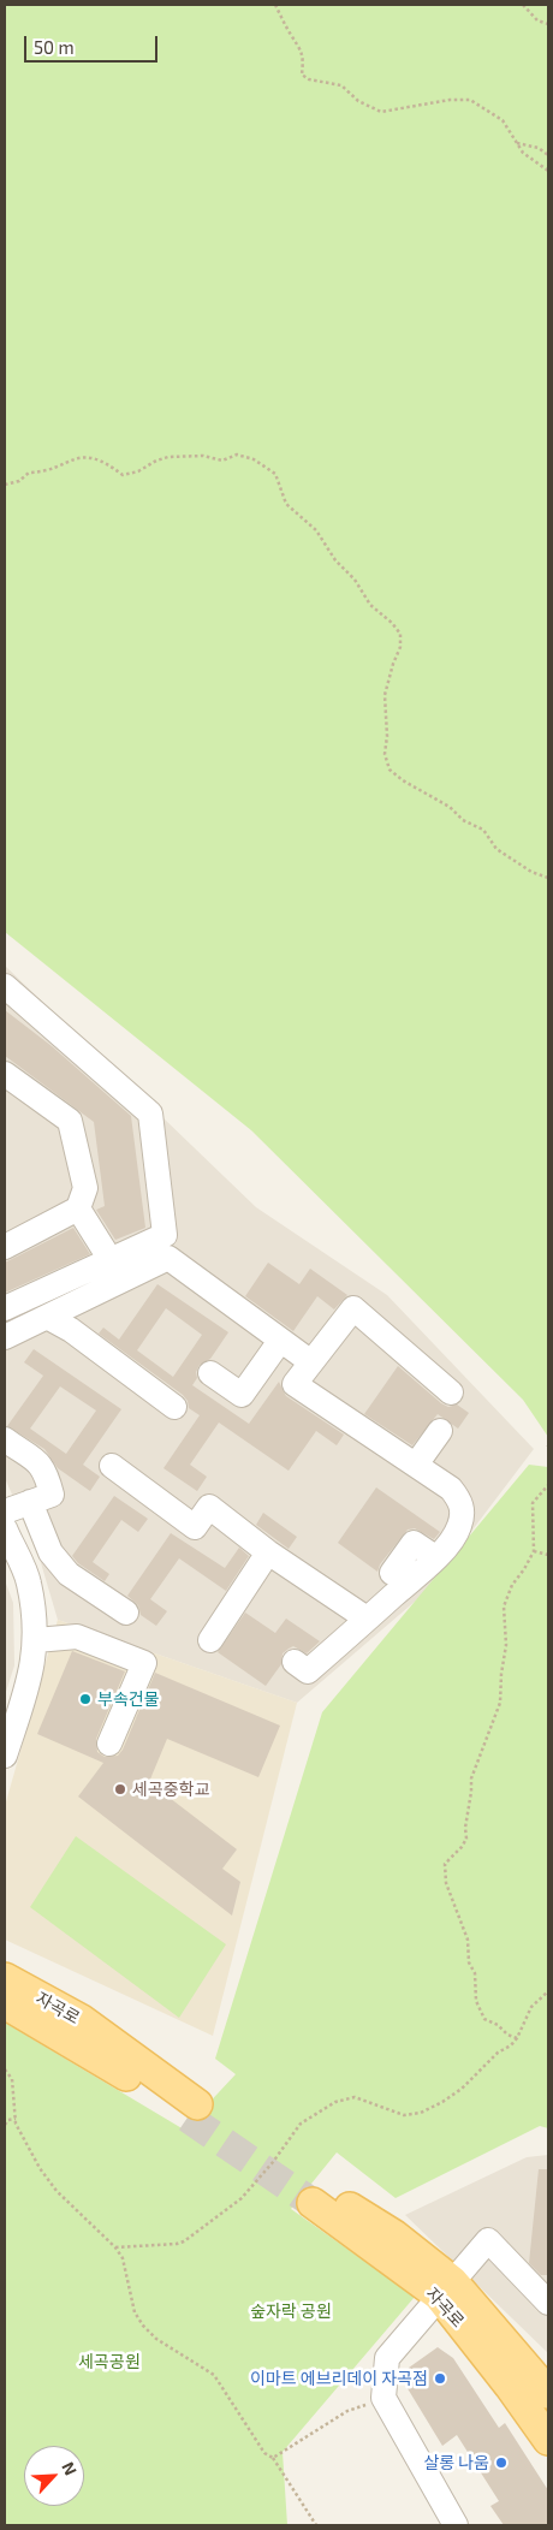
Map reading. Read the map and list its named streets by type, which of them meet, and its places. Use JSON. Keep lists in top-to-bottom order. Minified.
{"streets":{"main road":["자곡로"]},"parks":["숲자락 공원","세곡공원"],"places":["부속건물","세곡중학교","이마트 에브리데이 자곡점","살롱 나움"],"scale_bar":"50 m","north":"top right"}
